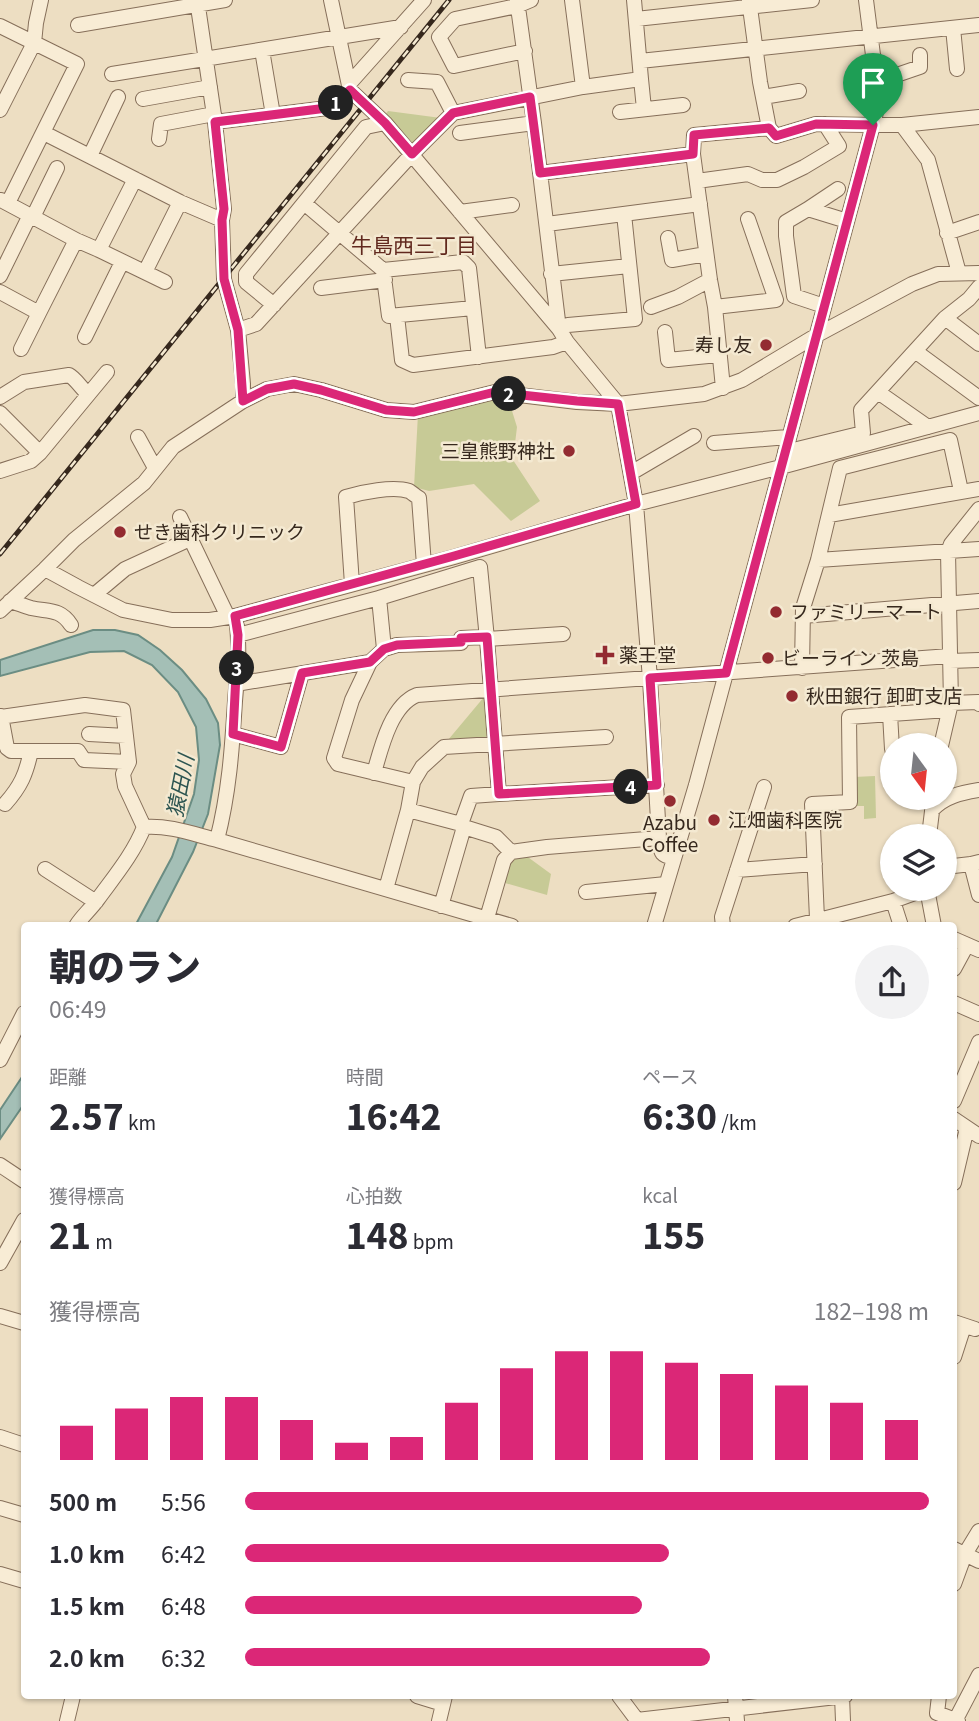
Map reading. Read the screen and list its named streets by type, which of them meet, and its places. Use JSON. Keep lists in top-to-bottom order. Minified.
{"districts":["牛島西三丁目"],"water":["猿田川"],"places":{"other":["寿し友","三皇熊野神社","せき歯科クリニック","ファミリーマート","ビーライン 茨島","秋田銀行 卸町支店","Azabu Coffee","江畑歯科医院"],"health":["薬王堂"]},"north":"bottom","page":{"pins":["1","2","3","4"],"heading":["朝のラン","06:49"],"stats":[["距離","2.57 km"],["時間","16:42"],["ペース","6:30 /km"],["獲得標高","21 m"],["心拍数","148 bpm"],["kcal","155"]],"chart":["獲得標高","182–198 m"],"list":[{"name":"500 m","note":"5:56"},{"name":"1.0 km","note":"6:42"},{"name":"1.5 km","note":"6:48"},{"name":"2.0 km","note":"6:32"}]}}
